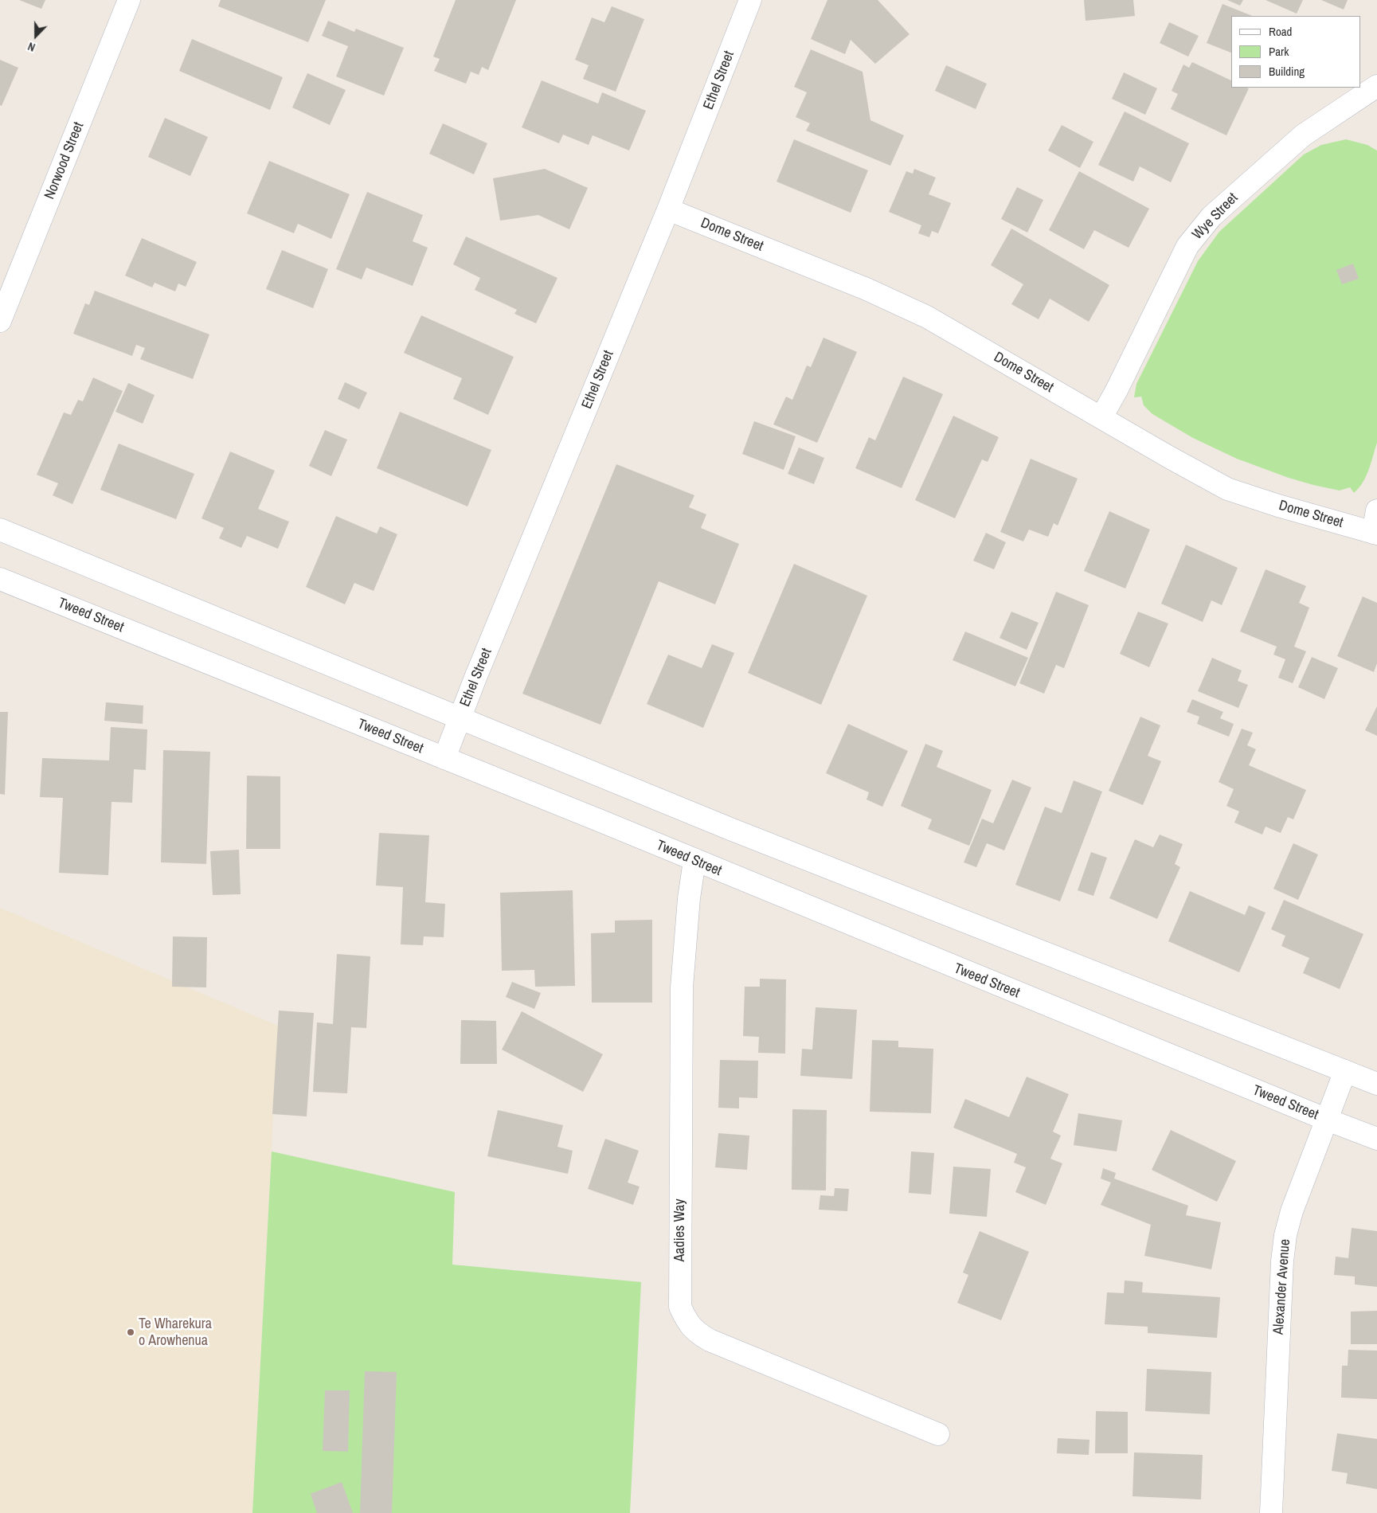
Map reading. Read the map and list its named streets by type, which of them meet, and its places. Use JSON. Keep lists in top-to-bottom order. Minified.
{"streets":{"street":["Ethel Street","Norwood Street","Wye Street","Dome Street","Tweed Street","Aadies Way","Alexander Avenue"]},"crossings":[["Ethel Street","Dome Street"],["Ethel Street","Tweed Street"],["Wye Street","Dome Street"],["Tweed Street","Aadies Way"],["Tweed Street","Alexander Avenue"]],"places":["Te Wharekura o Arowhenua"],"legend":["Road","Park","Building"],"north":"bottom"}
